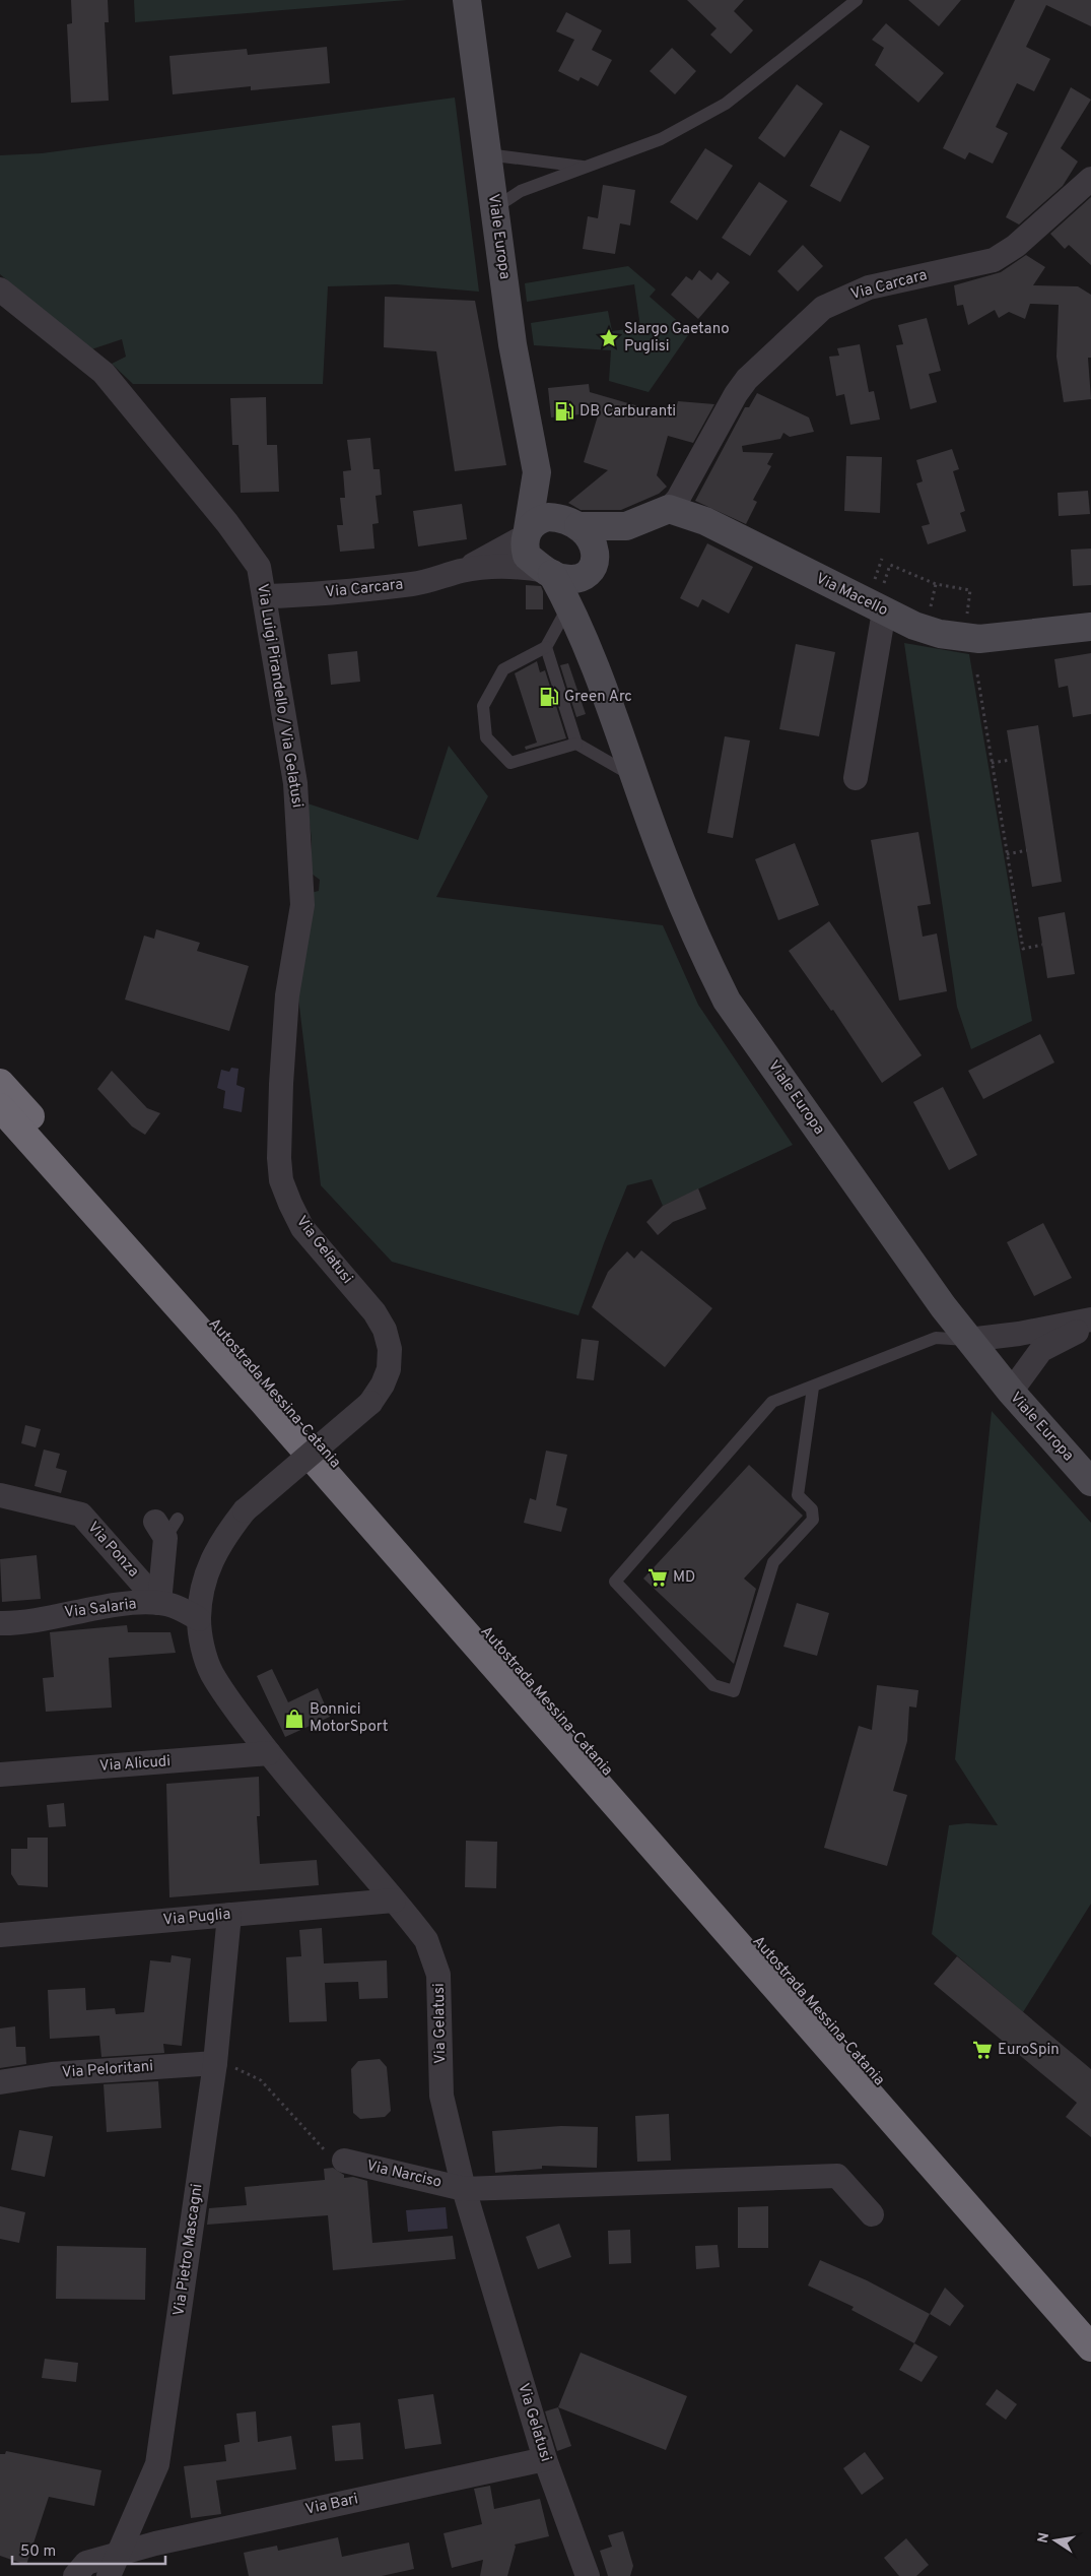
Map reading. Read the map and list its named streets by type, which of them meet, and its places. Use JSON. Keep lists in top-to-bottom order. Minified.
{"streets":{"highway":["Autostrada Messina-Catania"],"main road":["Viale Europa","Via Macello"],"street":["Via Carcara","Via Luigi Pirandello / Via Gelatusi","Via Gelatusi","Via Ponza","Via Salaria","Via Alicudi","Via Puglia","Via Peloritani","Via Narciso","Via Pietro Mascagni","Via Bari"]},"crossings":[["Via Carcara","Via Macello"],["Via Carcara","Via Luigi Pirandello / Via Gelatusi"],["Via Luigi Pirandello / Via Gelatusi","Via Gelatusi"],["Via Gelatusi","Via Salaria"],["Via Gelatusi","Via Alicudi"],["Via Gelatusi","Via Puglia"],["Via Gelatusi","Via Narciso"],["Via Gelatusi","Via Bari"],["Via Ponza","Via Salaria"],["Via Puglia","Via Pietro Mascagni"],["Via Peloritani","Via Pietro Mascagni"],["Via Pietro Mascagni","Via Bari"]],"places":{"place":["Slargo Gaetano Puglisi"],"fuel station":["DB Carburanti","Green Arc"],"supermarket":["MD","EuroSpin"],"shop":["Bonnici MotorSport"]},"scale_bar":"50 m","north":"left"}
